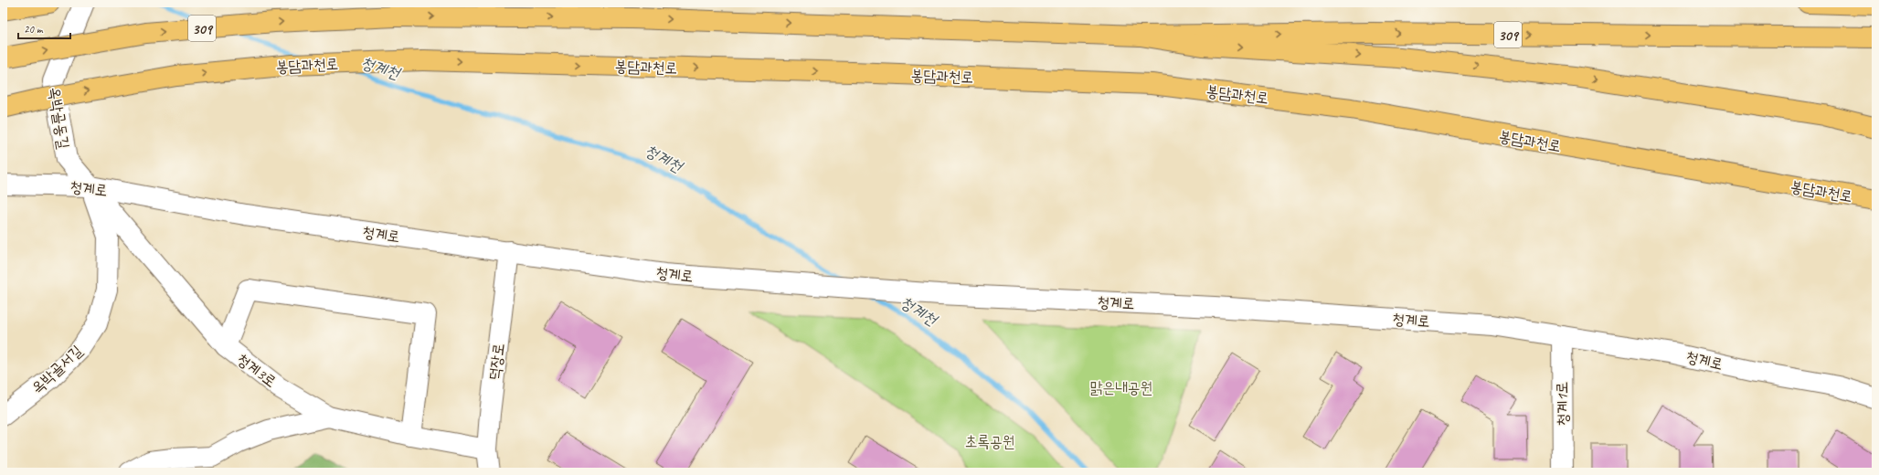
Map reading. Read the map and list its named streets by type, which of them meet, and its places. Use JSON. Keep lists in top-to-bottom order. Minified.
{"streets":{"highway":["309","봉담과천로"],"street":["옥박골동길","청계로","덕장로","옥박골서길","청계3로","청계1로"]},"crossings":[["옥박골동길","청계로"],["옥박골동길","옥박골서길"],["옥박골동길","청계3로"],["청계로","덕장로"],["청계로","옥박골서길"],["청계로","청계3로"],["청계로","청계1로"],["덕장로","청계3로"],["옥박골서길","청계3로"]],"water":["청계천"],"parks":["맑은내공원","초록공원"],"scale_bar":"20 m"}
